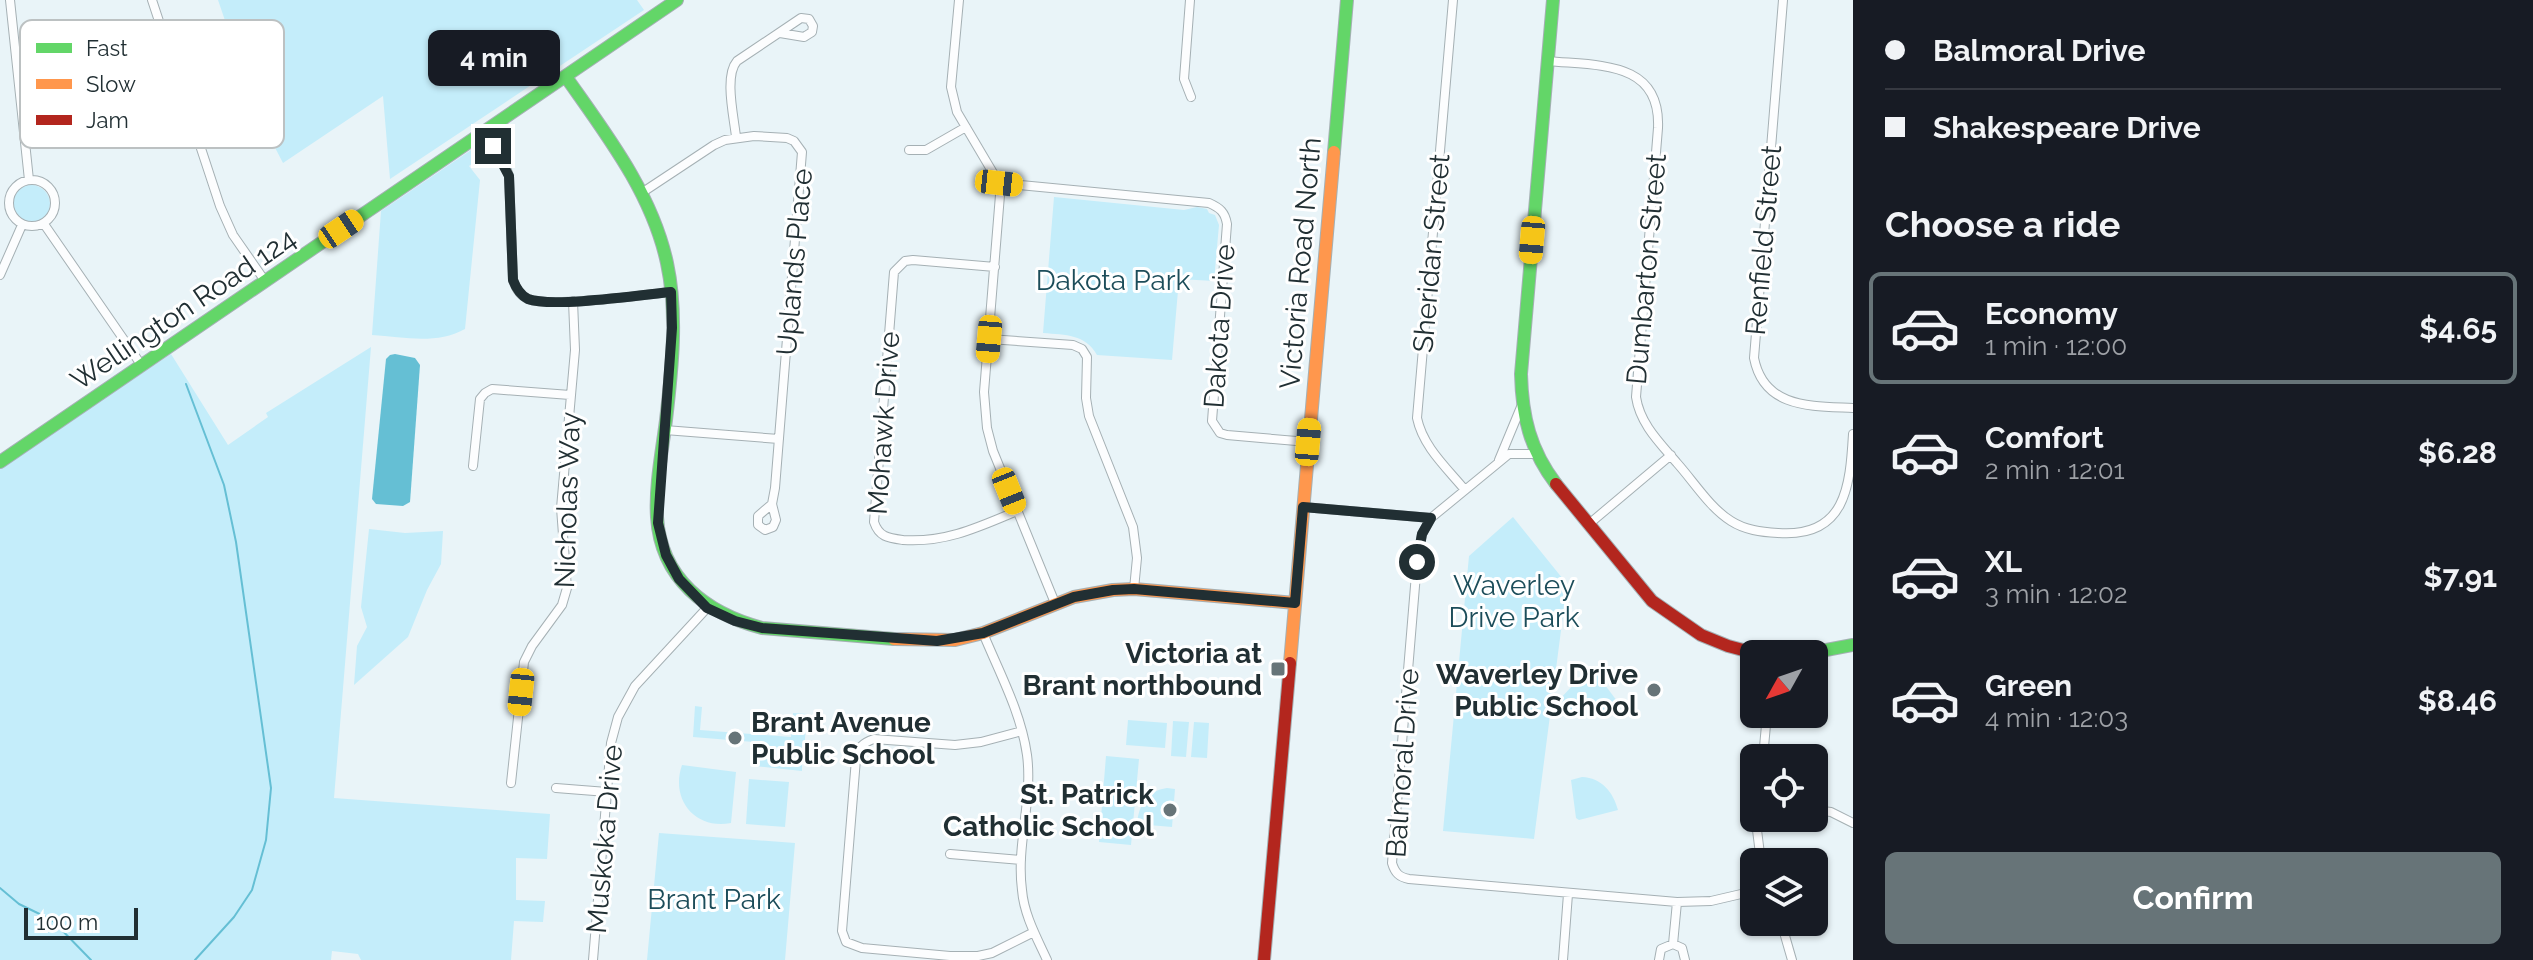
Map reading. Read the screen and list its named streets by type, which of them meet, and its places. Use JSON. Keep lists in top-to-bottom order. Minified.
{"streets":{"street":["Renfield Street","Sheridan Street","Uplands Place","Victoria Road North","Dumbarton Street","Wellington Road 124","Dakota Drive","Mohawk Drive","Nicholas Way","Balmoral Drive","Muskoka Drive"]},"crossings":[["Victoria Road North","Dakota Drive"]],"parks":["Dakota Park","Waverley Drive Park","Brant Park"],"places":{"transit":["Victoria at Brant northbound"],"other":["Waverley Drive Public School","Brant Avenue Public School","St. Patrick Catholic School"]},"legend":["Fast","Slow","Jam"],"scale_bar":"100 m","north":"bottom left","page":{"banner":["Balmoral Drive","Shakespeare Drive"],"bubble":"4 min","heading":"Choose a ride","list":[{"name":"Economy","note":"1 min · 12:00","value":"$4.65"},{"name":"Comfort","note":"2 min · 12:01","value":"$6.28"},{"name":"XL","note":"3 min · 12:02","value":"$7.91"},{"name":"Green","note":"4 min · 12:03","value":"$8.46"}],"buttons":"Confirm","scale":"100 m"}}
